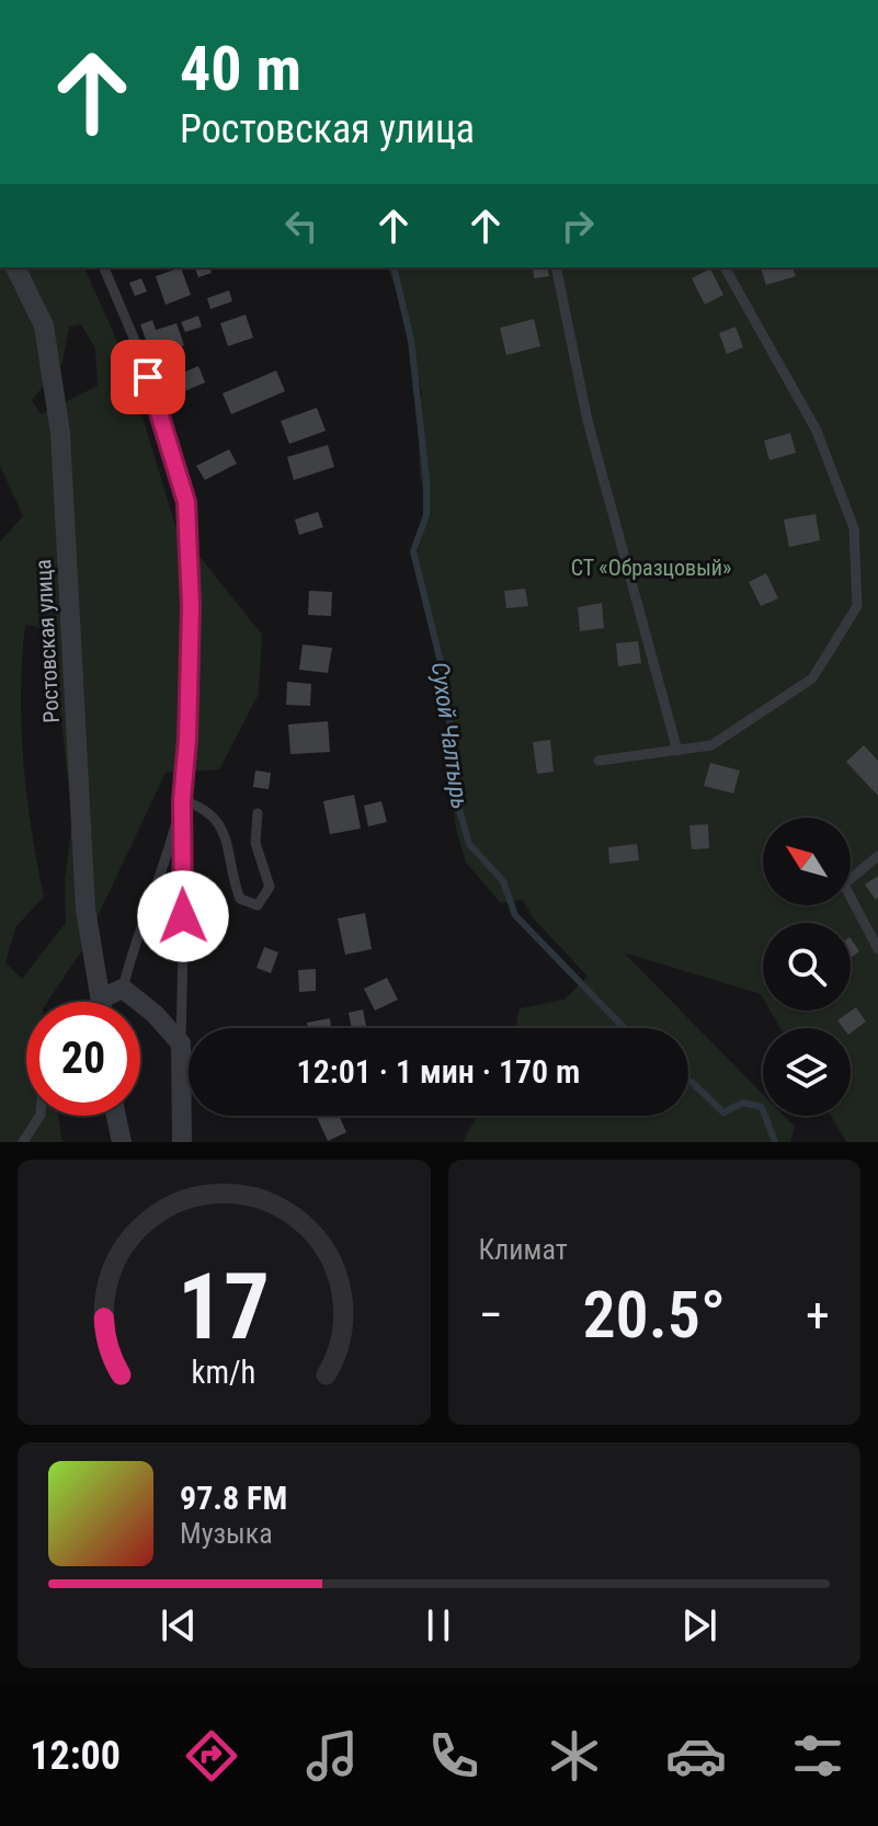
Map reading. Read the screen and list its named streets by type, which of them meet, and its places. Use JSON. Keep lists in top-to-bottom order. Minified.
{"streets":{"street":["Ростовская улица"]},"water":["Сухой Чалтырь"],"parks":["СТ «Образцовый»"],"north":"top left","page":{"turn":["40 m","Ростовская улица"],"limit":"20","trip":"12:01 · 1 мин · 170 m","tile":"Климат","heat":["−","20.5°","+"],"song":["97.8 FM","Музыка"],"tabs":"12:00","gauge":["17","km/h"]}}
